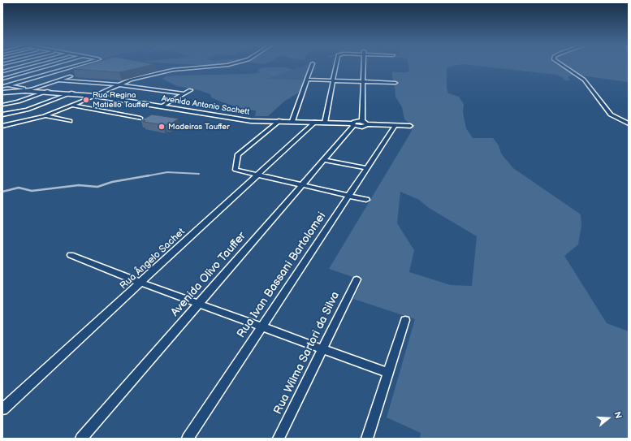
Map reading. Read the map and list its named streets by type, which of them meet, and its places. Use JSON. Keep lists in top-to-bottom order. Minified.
{"streets":{"street":["Avenida Antonio Sachett","Rua Ângelo Sachet","Avenida Olivo Tauffer","Rua Ivan Bassani Bartolomei","Rua Wilma Sartori da Silva"]},"crossings":[["Avenida Antonio Sachett","Rua Ângelo Sachet"],["Avenida Antonio Sachett","Avenida Olivo Tauffer"]],"places":["Rua Regina Matiello Tauffer","Madeiras Tauffer"],"north":"right"}
